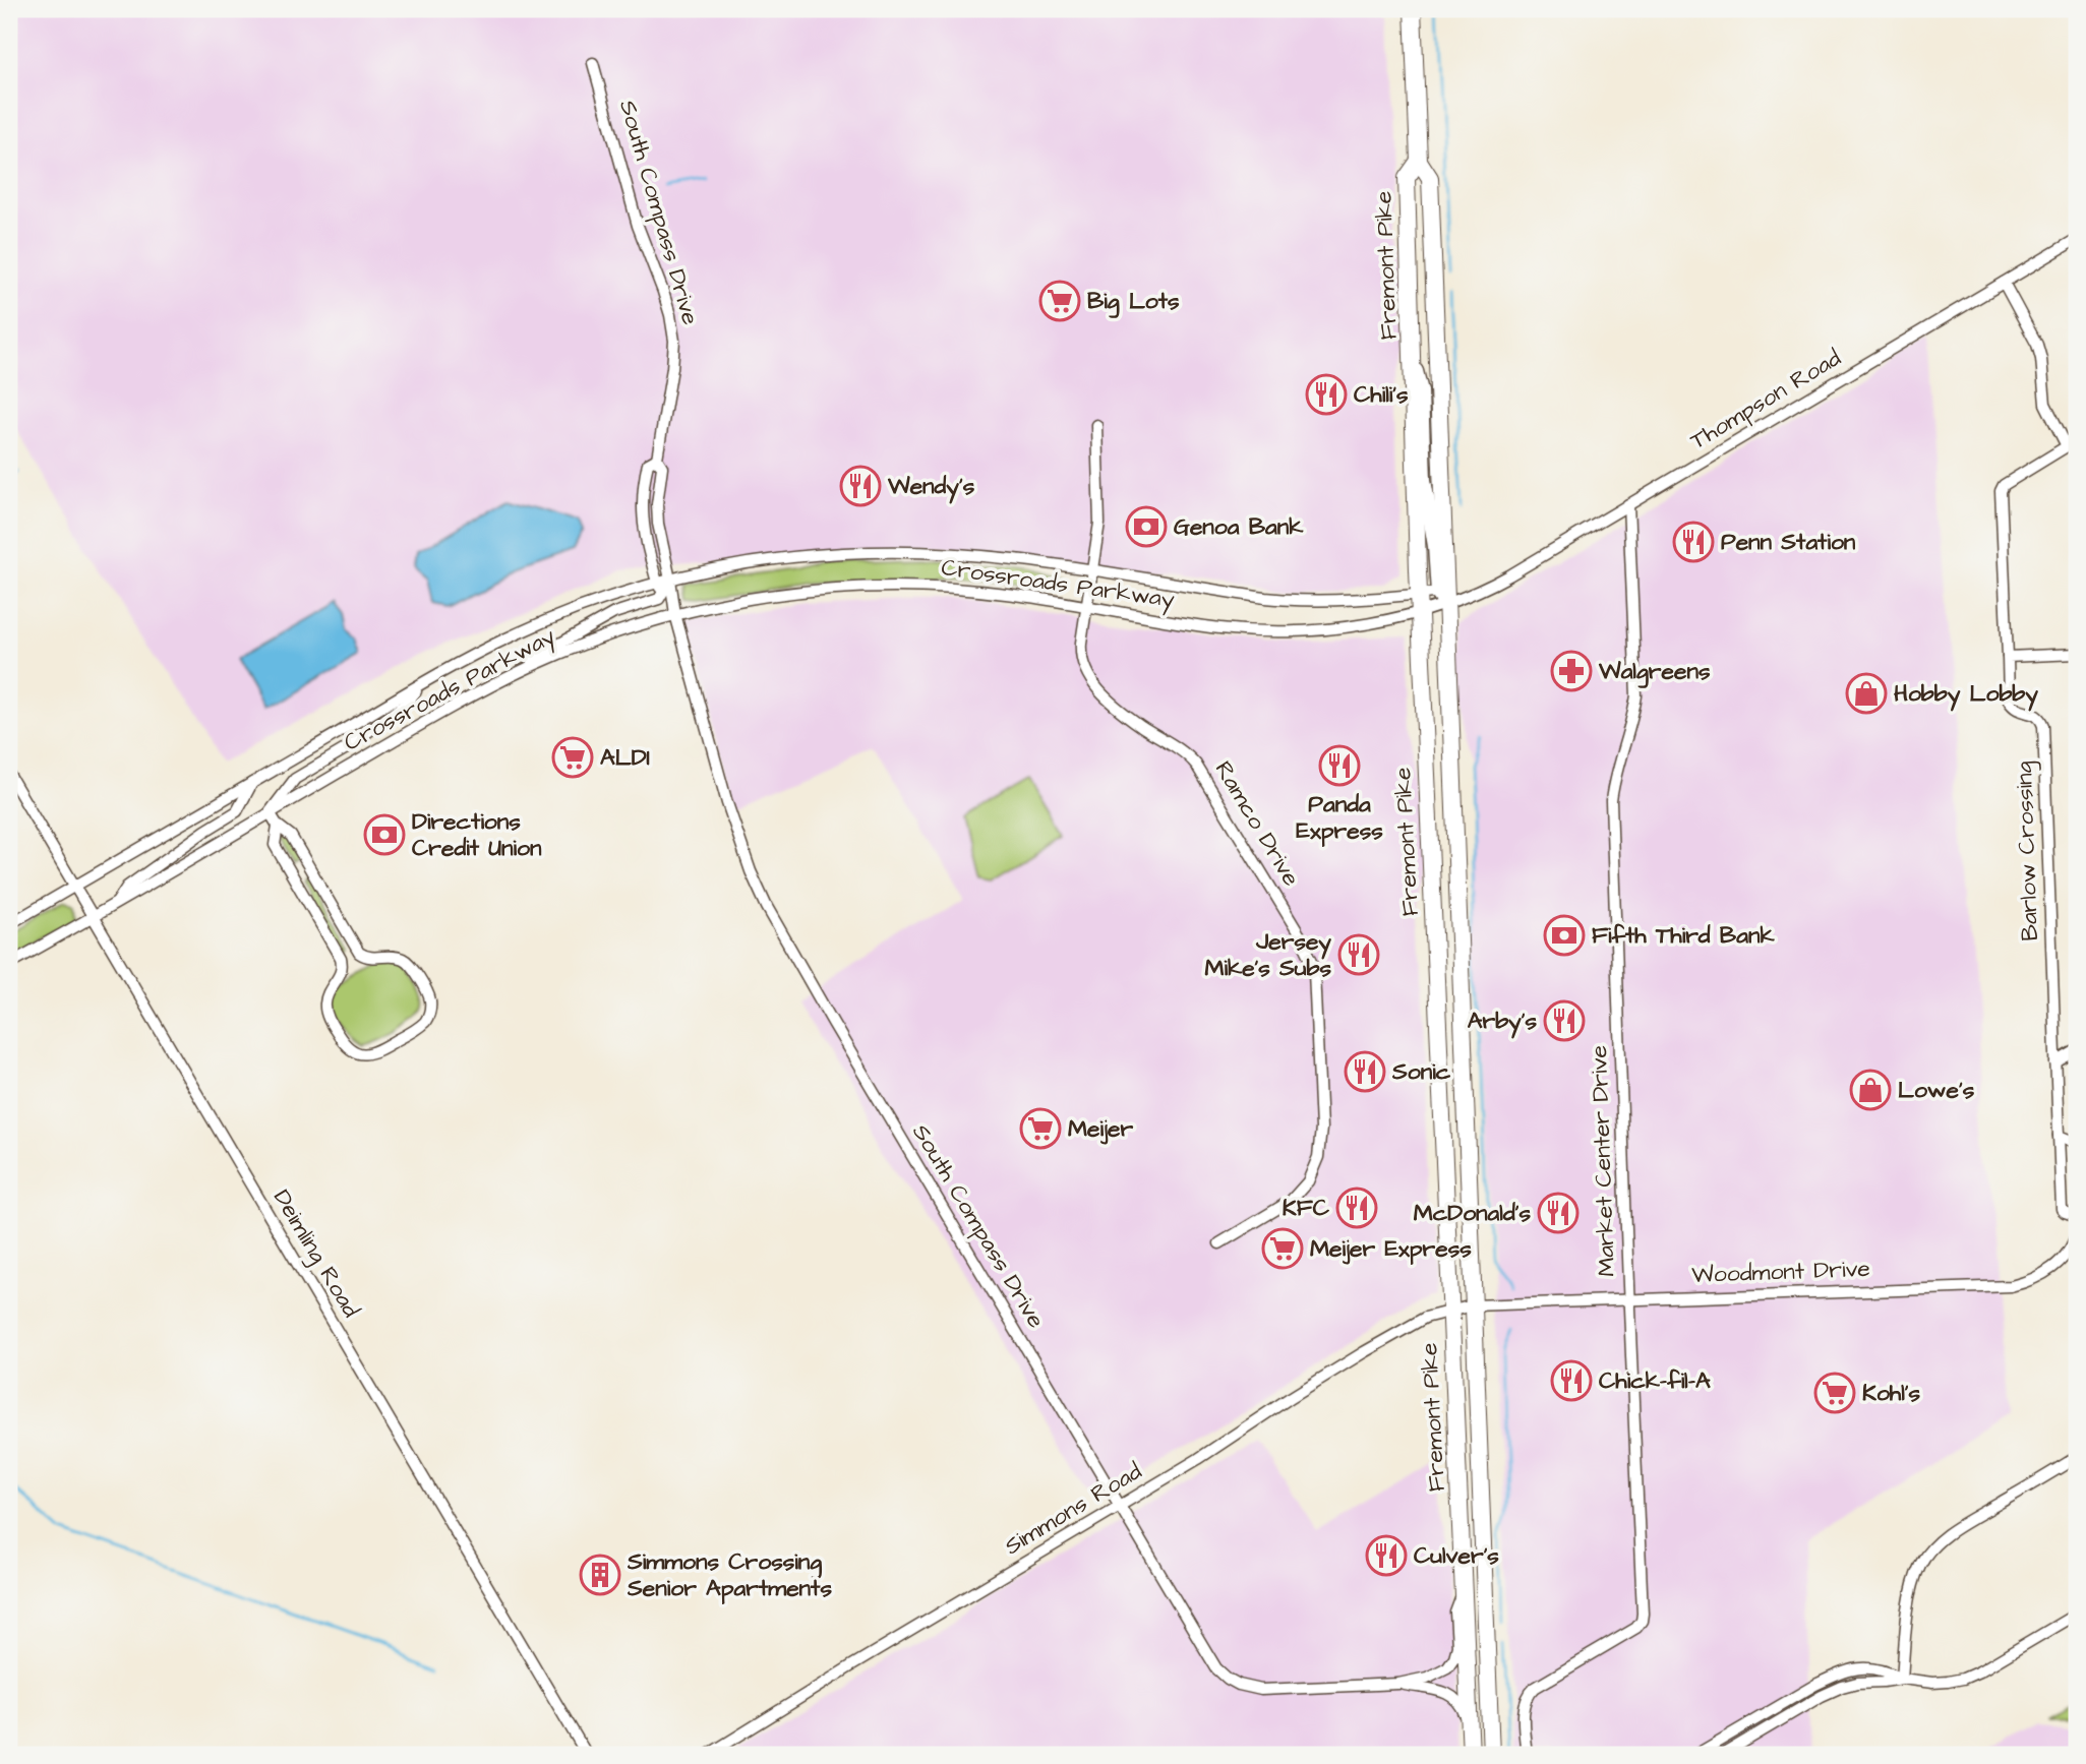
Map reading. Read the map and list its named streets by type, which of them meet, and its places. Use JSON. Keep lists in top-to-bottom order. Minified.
{"streets":{"highway":["Fremont Pike"],"street":["South Compass Drive","Thompson Road","Crossroads Parkway","Ramco Drive","Barlow Crossing","Market Center Drive","Deimling Road","Woodmont Drive","Simmons Road"]},"crossings":[["South Compass Drive","Fremont Pike"],["South Compass Drive","Crossroads Parkway"],["South Compass Drive","Simmons Road"],["Fremont Pike","Thompson Road"],["Fremont Pike","Crossroads Parkway"],["Fremont Pike","Woodmont Drive"],["Fremont Pike","Simmons Road"],["Thompson Road","Crossroads Parkway"],["Thompson Road","Market Center Drive"],["Crossroads Parkway","Ramco Drive"],["Crossroads Parkway","Deimling Road"],["Market Center Drive","Woodmont Drive"],["Woodmont Drive","Simmons Road"]],"places":{"supermarket":["Big Lots","ALDI","Meijer","Meijer Express","Kohl's"],"restaurant":["Chili's","Wendy's","Penn Station","Panda Express","Jersey Mike's Subs","Arby's","Sonic","KFC","McDonald's","Chick-fil-A","Culver's"],"bank":["Genoa Bank","Directions Credit Union","Fifth Third Bank"],"pharmacy":["Walgreens"],"shop":["Hobby Lobby","Lowe's"],"building":["Simmons Crossing Senior Apartments"]}}
